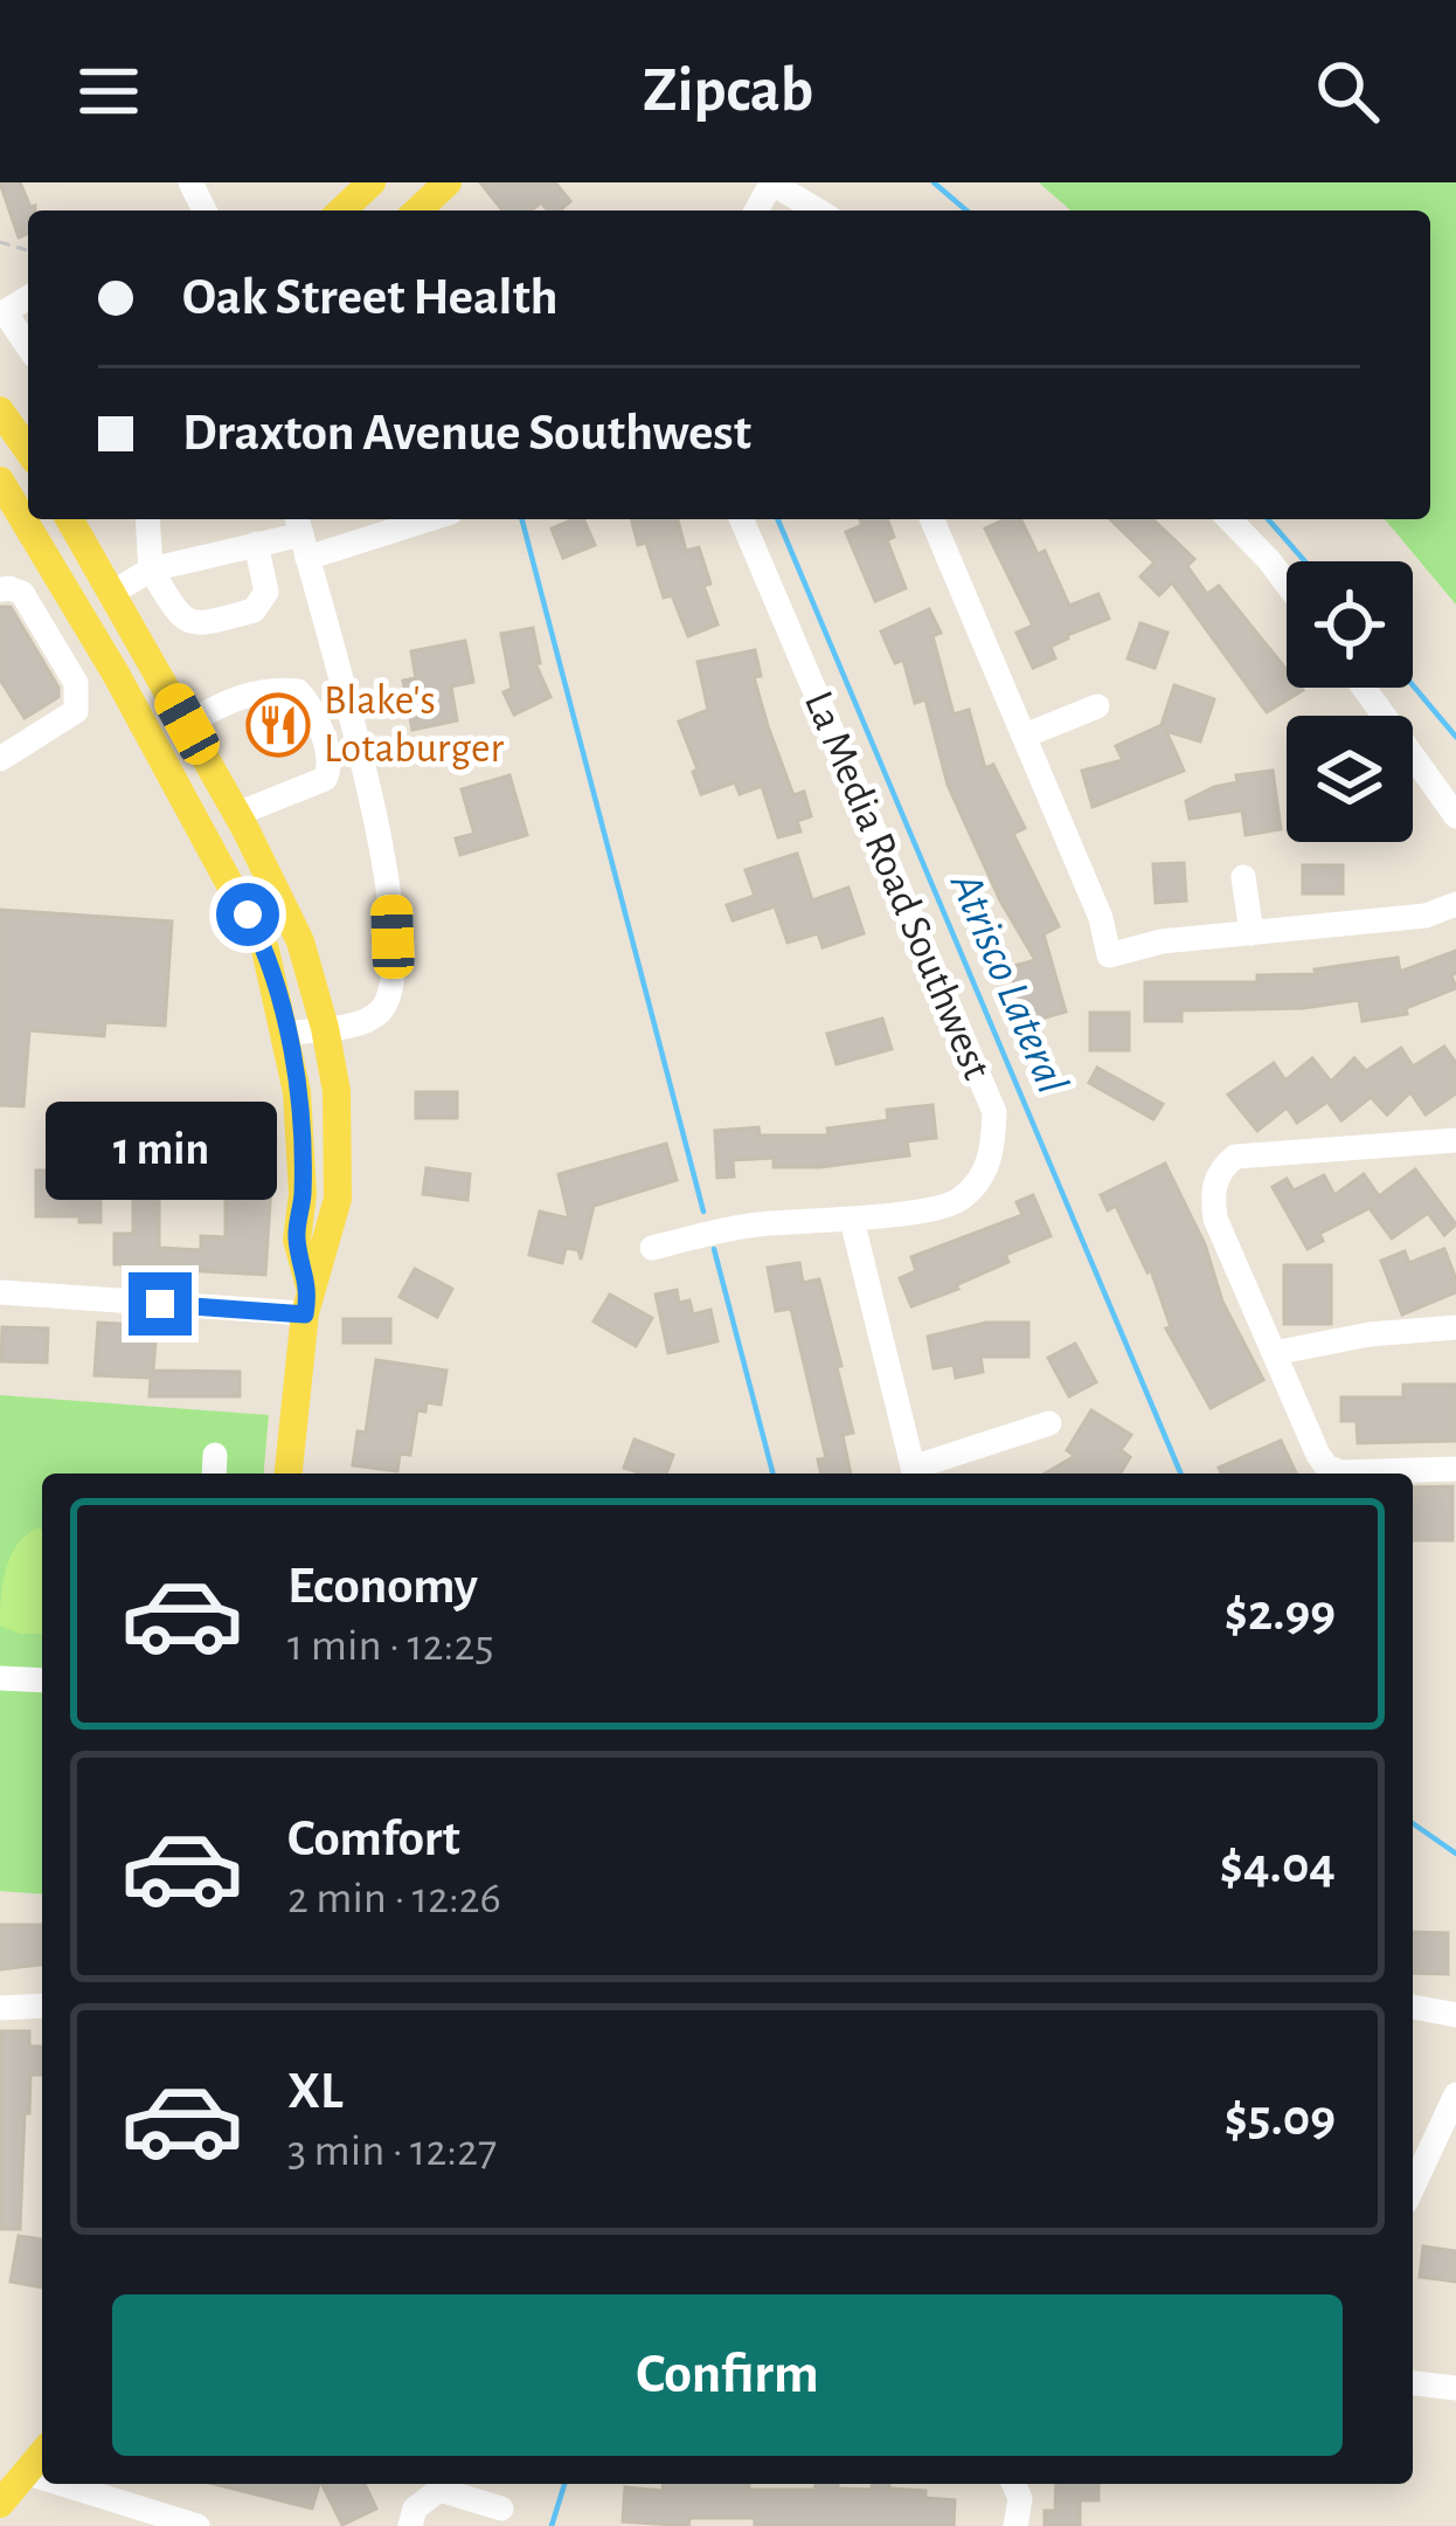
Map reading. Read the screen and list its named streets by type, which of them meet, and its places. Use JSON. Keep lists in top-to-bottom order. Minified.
{"streets":{"street":["La Media Road Southwest"]},"water":["Atrisco Lateral"],"places":{"restaurant":["Blake's Lotaburger"]},"page":{"header":"Zipcab","banner":["Oak Street Health","Draxton Avenue Southwest"],"bubble":"1 min","list":[{"name":"Economy","note":"1 min · 12:25","value":"$2.99"},{"name":"Comfort","note":"2 min · 12:26","value":"$4.04"},{"name":"XL","note":"3 min · 12:27","value":"$5.09"}],"buttons":"Confirm"}}
